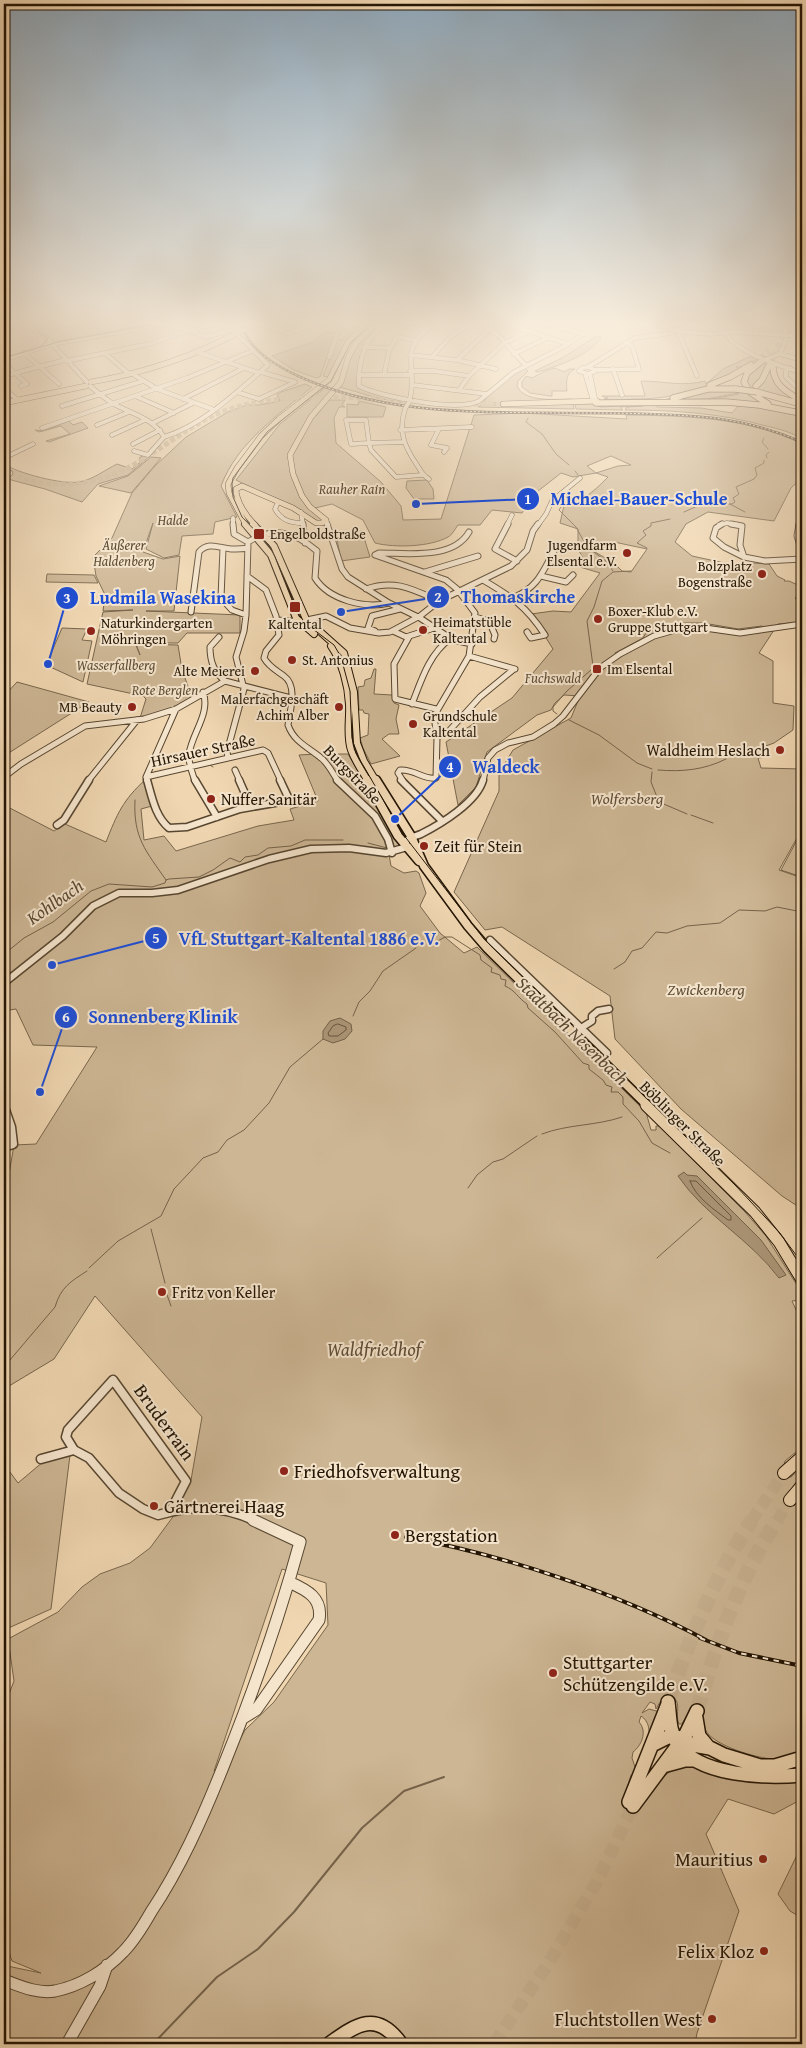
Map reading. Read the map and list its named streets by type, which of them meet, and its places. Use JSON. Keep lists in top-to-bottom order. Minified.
{"streets":{"main road":["Böblinger Straße"],"street":["Hirsauer Straße","Burgstraße","Bruderrain"]},"water":["Kohlbach","Stadtbach Nesenbach"],"parks":["Rauher Rain","Halde","Äußerer Haldenberg","Wasserfallberg","Fuchswald","Rote Berglen","Wolfersberg","Zwickenberg","Waldfriedhof"],"places":{"other":["Michael-Bauer-Schule","Jugendfarm Elsental e.V.","Bolzplatz Bogenstraße","Thomaskirche","Boxer-Klub e.V. Gruppe Stuttgart","Heimatstüble Kaltental","Naturkindergarten Möhringen","St. Antonius","Ludmila Wasekina","Alte Meierei","MB Beauty","Malerfachgeschäft Achim Alber","Grundschule Kaltental","Waldheim Heslach","Nuffer Sanitär","Waldeck","Zeit für Stein","VfL Stuttgart-Kaltental 1886 e.V.","Sonnenberg Klinik","Fritz von Keller","Friedhofsverwaltung","Gärtnerei Haag","Bergstation","Stuttgarter Schützengilde e.V.","Mauritius","Felix Kloz","Fluchtstollen West"],"transit":["Engelboldstraße","Kaltental","Im Elsental"]}}
